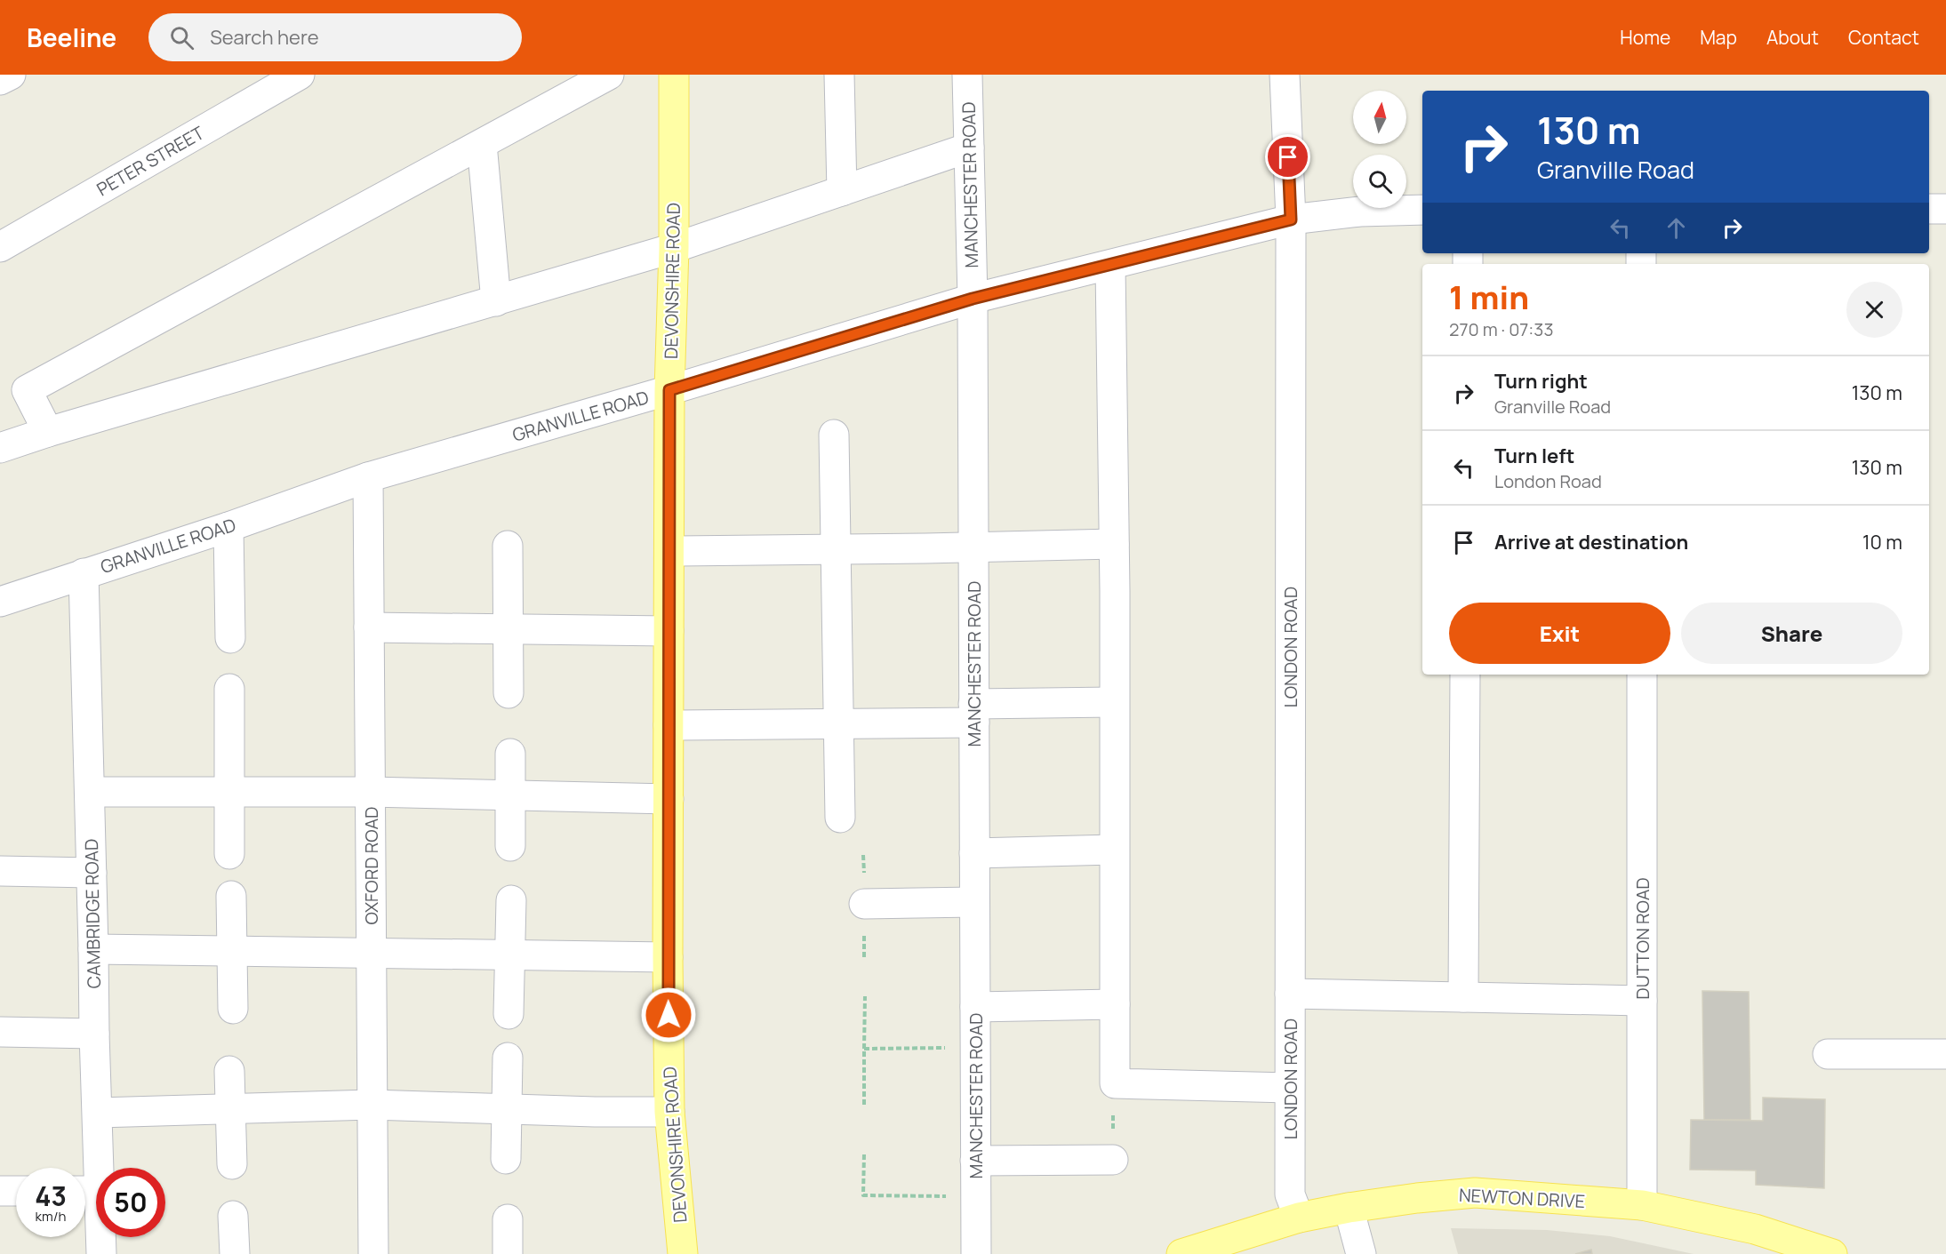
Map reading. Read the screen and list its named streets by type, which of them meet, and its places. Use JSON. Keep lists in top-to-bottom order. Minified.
{"streets":{"main road":["DEVONSHIRE ROAD","NEWTON DRIVE"],"street":["PETER STREET","MANCHESTER ROAD","GRANVILLE ROAD","LONDON ROAD","OXFORD ROAD","CAMBRIDGE ROAD","DUTTON ROAD"]},"crossings":[["MANCHESTER ROAD","GRANVILLE ROAD"],["DEVONSHIRE ROAD","GRANVILLE ROAD"],["GRANVILLE ROAD","LONDON ROAD"],["GRANVILLE ROAD","OXFORD ROAD"],["GRANVILLE ROAD","CAMBRIDGE ROAD"],["LONDON ROAD","NEWTON DRIVE"],["DUTTON ROAD","NEWTON DRIVE"]],"north":"top","page":{"header":"Beeline","search":"Search here","nav":["Home","Map","About","Contact"],"turn":["130 m","Granville Road"],"heading":["1 min","270 m · 07:33"],"list":[{"name":"Turn right","note":"Granville Road","value":"130 m"},{"name":"Turn left","note":"London Road","value":"130 m"},{"name":"Arrive at destination","value":"10 m"}],"buttons":["Exit","Share"],"speed":"43 km/h","limit":"50"}}
